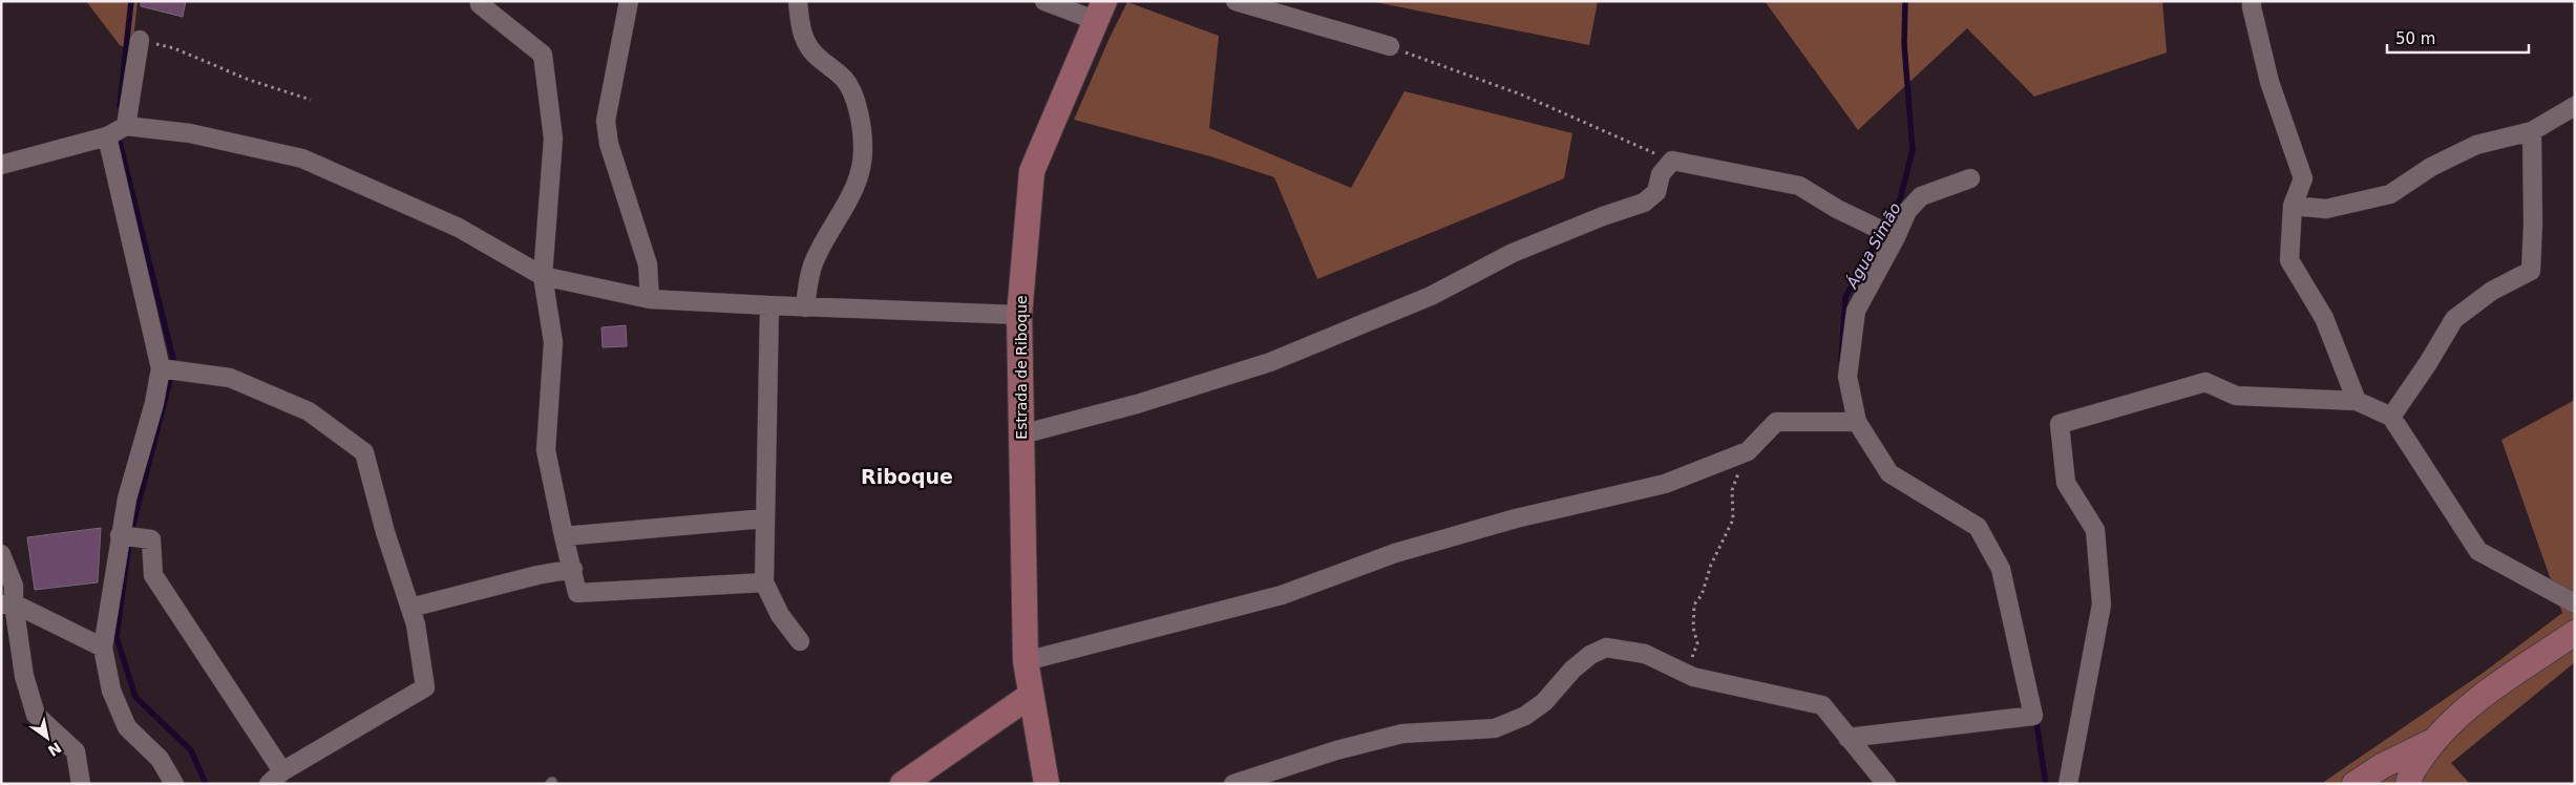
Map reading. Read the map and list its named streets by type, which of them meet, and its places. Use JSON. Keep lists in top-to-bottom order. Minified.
{"streets":{"main road":["Estrada de Riboque"]},"districts":["Riboque"],"water":["Água Simão"],"scale_bar":"50 m","north":"bottom right"}
